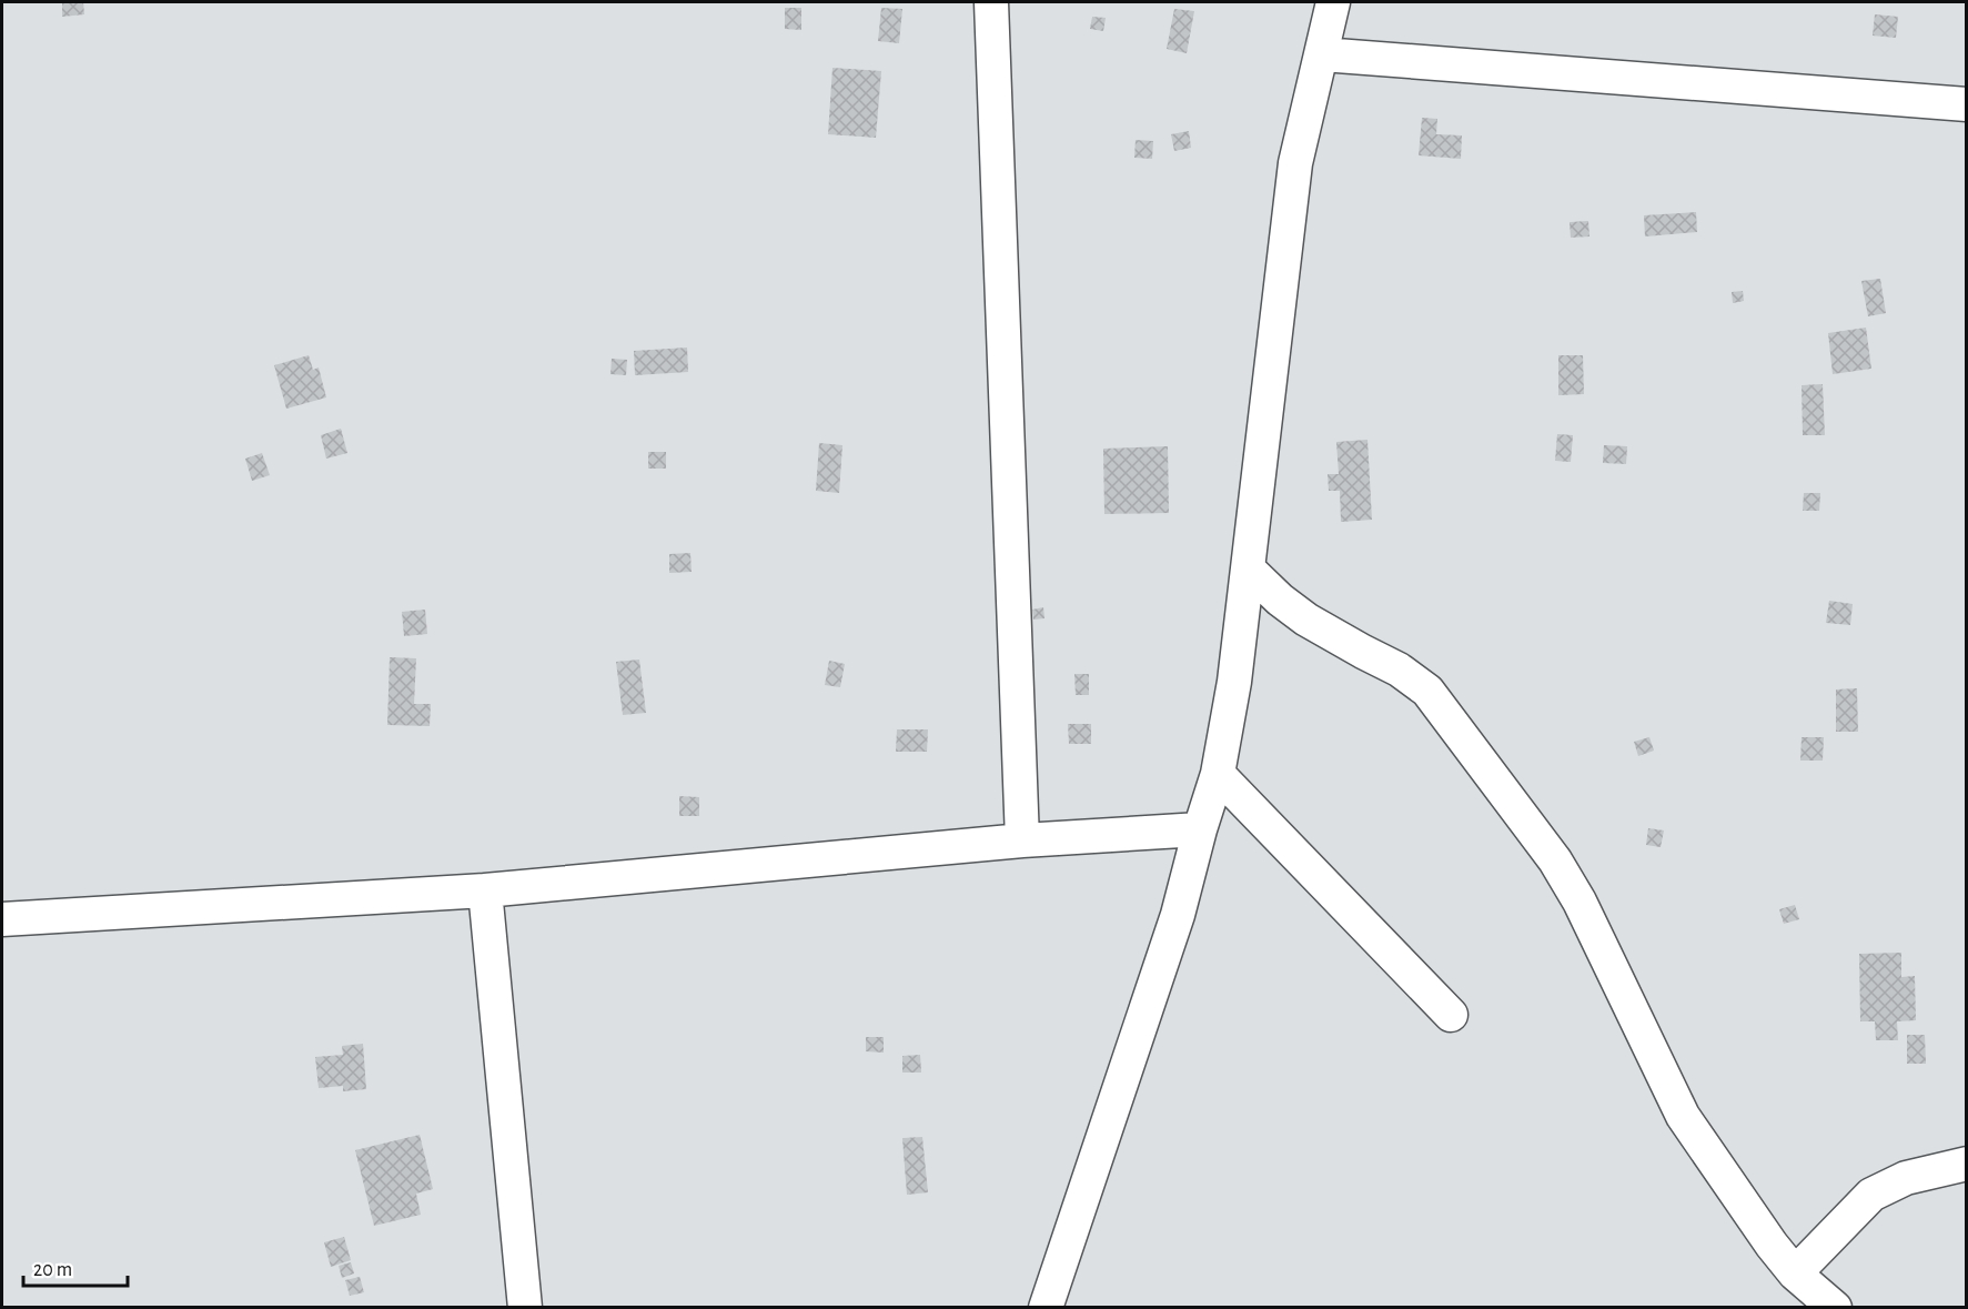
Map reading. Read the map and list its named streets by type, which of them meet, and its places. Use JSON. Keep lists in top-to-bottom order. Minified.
{"scale_bar":"20 m"}
